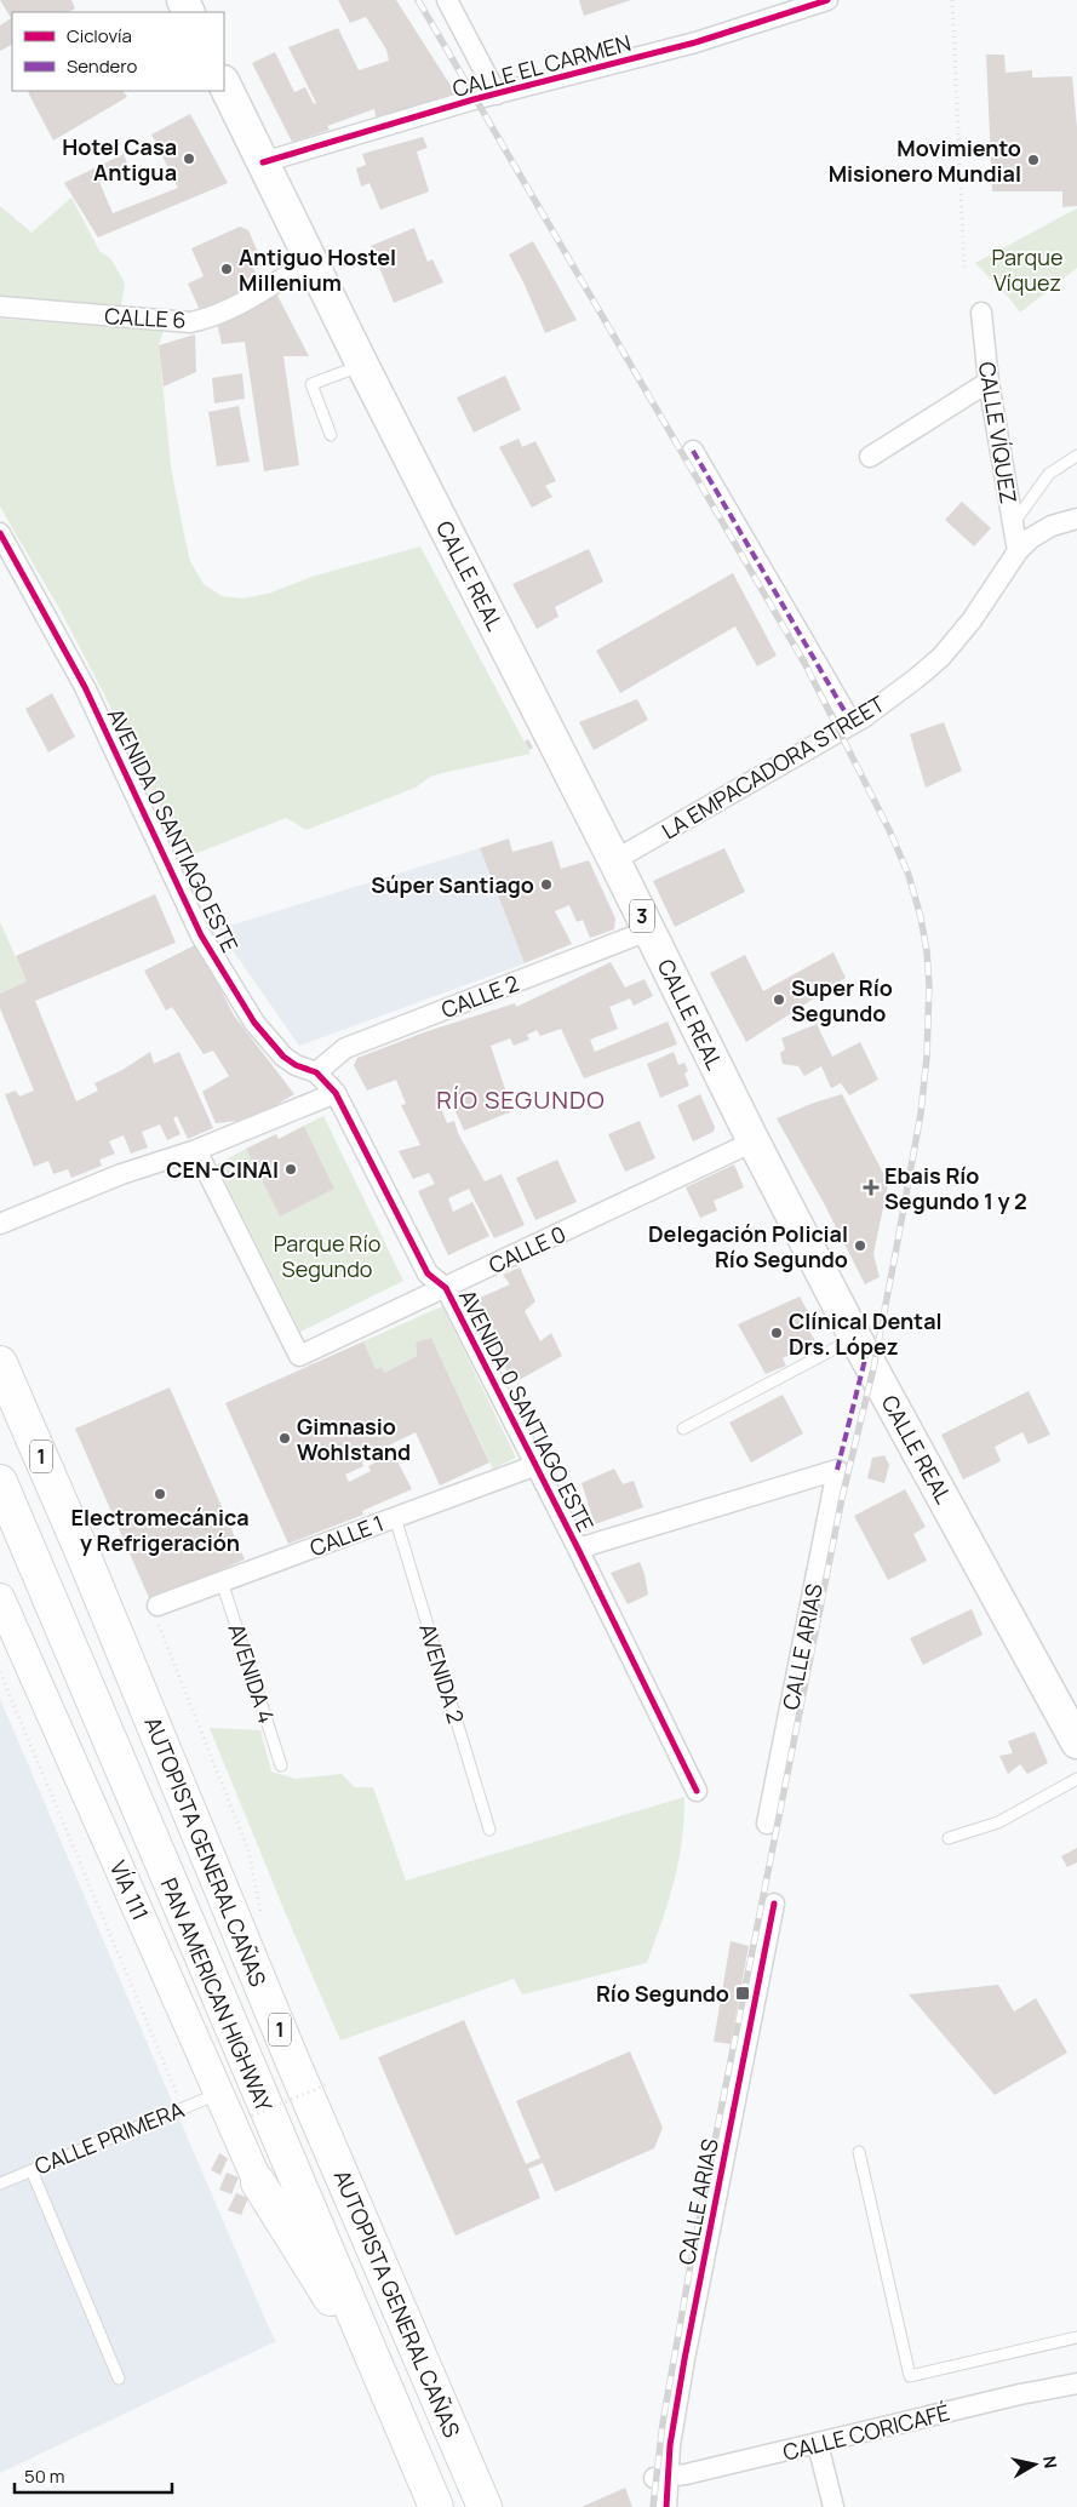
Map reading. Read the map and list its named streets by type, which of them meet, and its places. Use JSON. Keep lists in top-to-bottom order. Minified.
{"streets":{"highway":["1","AUTOPISTA GENERAL CAÑAS","PAN AMERICAN HIGHWAY"],"main road":["CALLE REAL","3","VÍA 111"],"street":["CALLE EL CARMEN","CALLE 6","CALLE VÍQUEZ","LA EMPACADORA STREET","AVENIDA 0 SANTIAGO ESTE","CALLE 2","CALLE 0","CALLE 1","CALLE ARIAS","CALLE CORICAFÉ"],"lane":["AVENIDA 4","AVENIDA 2","CALLE PRIMERA"]},"crossings":[["CALLE EL CARMEN","CALLE REAL"],["CALLE 6","CALLE REAL"],["CALLE VÍQUEZ","LA EMPACADORA STREET"],["CALLE REAL","LA EMPACADORA STREET"],["CALLE REAL","CALLE 2"],["CALLE REAL","CALLE 0"],["AVENIDA 0 SANTIAGO ESTE","CALLE 2"],["AVENIDA 0 SANTIAGO ESTE","CALLE 0"],["AVENIDA 0 SANTIAGO ESTE","CALLE 1"],["AVENIDA 0 SANTIAGO ESTE","CALLE ARIAS"],["CALLE 1","AVENIDA 4"],["CALLE 1","AVENIDA 2"],["CALLE ARIAS","CALLE CORICAFÉ"],["VÍA 111","CALLE PRIMERA"]],"districts":["RÍO SEGUNDO"],"parks":["Parque Víquez","Parque Río Segundo"],"places":{"other":["Hotel Casa Antigua","Movimiento Misionero Mundial","Antiguo Hostel Millenium","Súper Santiago","Super Río Segundo","CEN-CINAI","Delegación Policial Río Segundo","Clínical Dental Drs. López","Gimnasio Wohlstand","Electromecánica y Refrigeración"],"health":["Ebais Río Segundo 1 y 2"],"transit":["Río Segundo"]},"legend":["Ciclovía","Sendero"],"scale_bar":"50 m","north":"right"}
